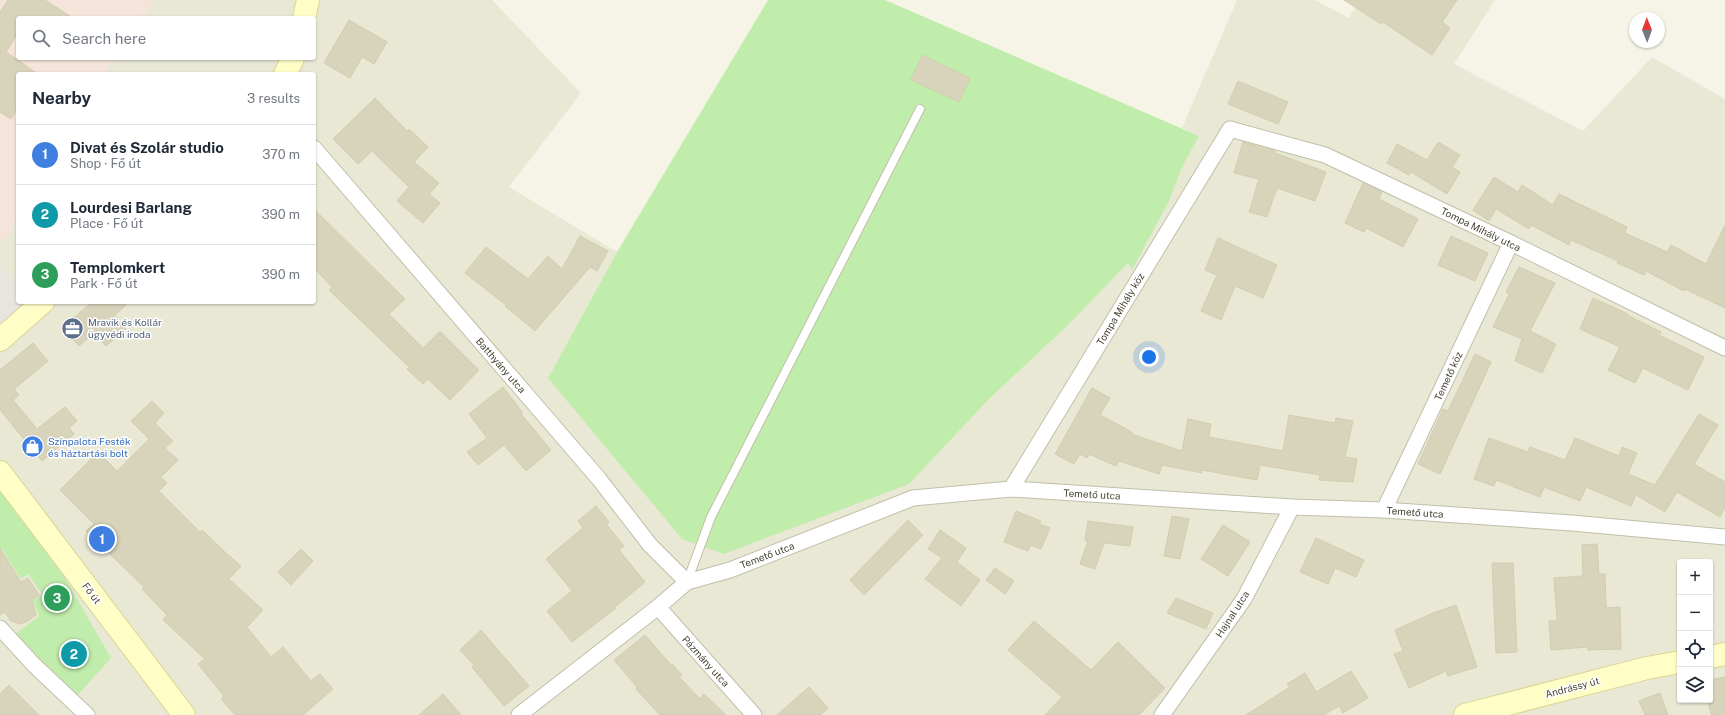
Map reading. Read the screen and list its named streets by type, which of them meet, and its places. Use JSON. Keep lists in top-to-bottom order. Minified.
{"streets":{"main road":["Fő út","Andrássy út"],"street":["Tompa Mihály utca","Tompa Mihály köz","Batthyány utca","Temető köz","Temető utca","Hajnal utca","Pázmány utca"]},"crossings":[["Tompa Mihály utca","Tompa Mihály köz"],["Tompa Mihály utca","Temető köz"],["Tompa Mihály köz","Temető utca"],["Batthyány utca","Temető utca"],["Temető köz","Temető utca"],["Temető utca","Hajnal utca"],["Temető utca","Pázmány utca"]],"places":{"office":["Mravik és Kollár ügyvédi iroda"],"shop":["Színpalota Festék és háztartási bolt"]},"north":"top","page":{"search":"Search here","heading":["Nearby","3 results"],"list":[{"mark":"1","name":"Divat és Szolár studio","note":"Shop · Fő út","value":"370 m"},{"mark":"2","name":"Lourdesi Barlang","note":"Place · Fő út","value":"390 m"},{"mark":"3","name":"Templomkert","note":"Park · Fő út","value":"390 m"}],"pins":["1","3","2"],"map_buttons":["+","−"]}}
